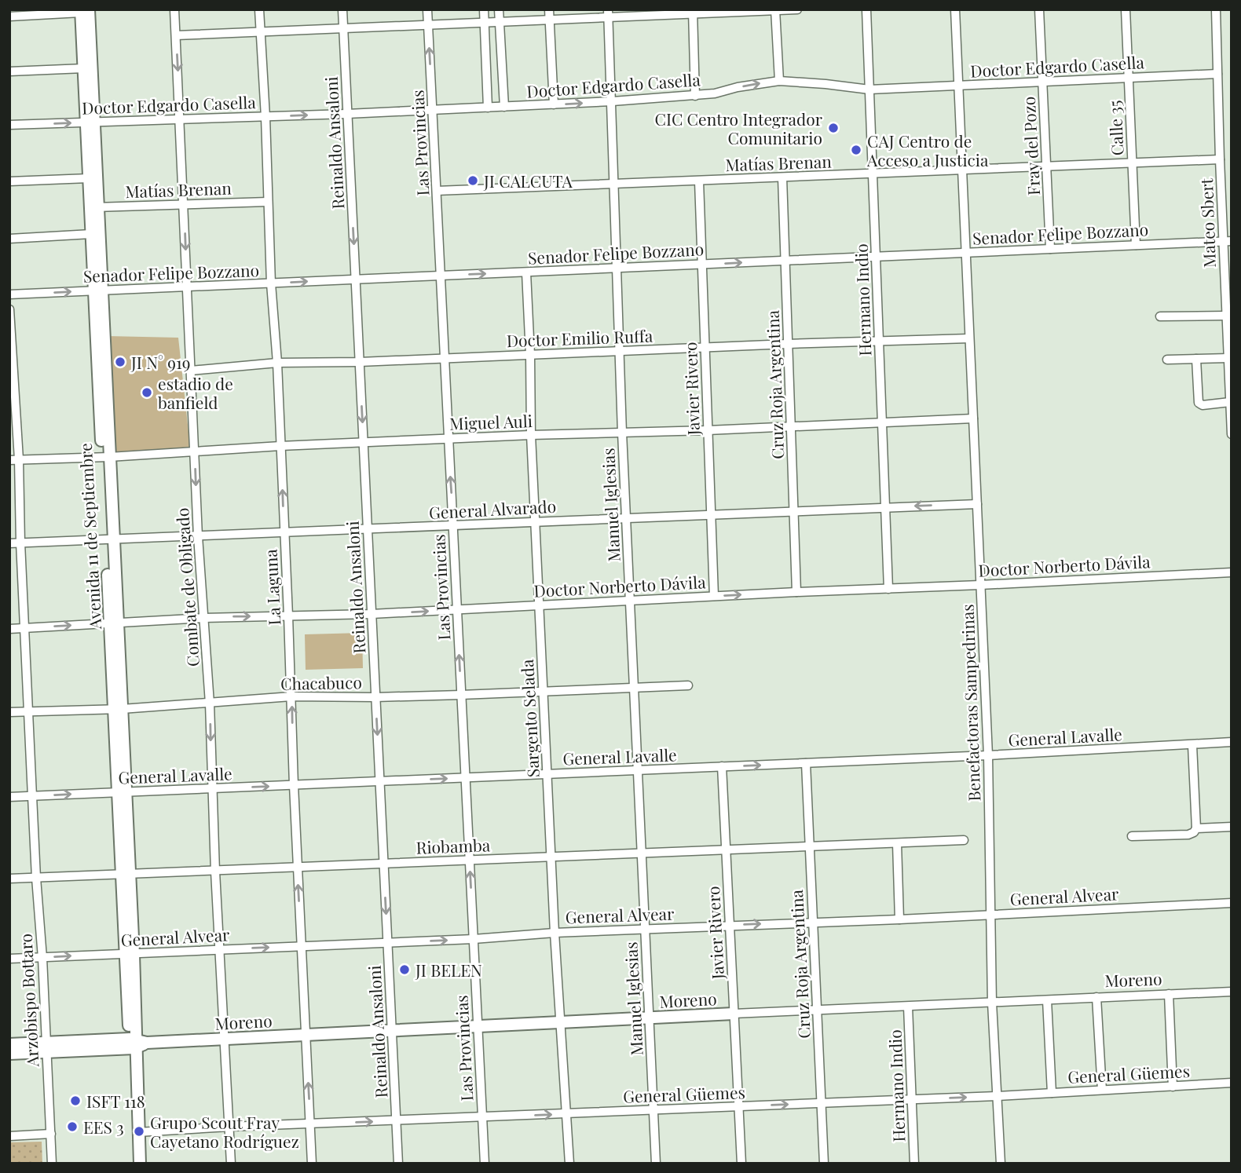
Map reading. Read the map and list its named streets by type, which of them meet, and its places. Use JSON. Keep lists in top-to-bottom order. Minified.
{"streets":{"main road":["Avenida 11 de Septiembre","Moreno"],"street":["Doctor Edgardo Casella","Calle 35","Reinaldo Ansaloni","Las Provincias","Fray del Pozo","Matías Brenan","Mateo Sbert","Senador Felipe Bozzano","Hermano Indio","Doctor Emilio Ruffa","Cruz Roja Argentina","Javier Rivero","Miguel Auli","Manuel Iglesias","General Alvarado","Doctor Norberto Dávila","Combate de Obligado","La Laguna","Chacabuco","Benefactoras Sampedrinas","Sargento Selada","General Lavalle","Riobamba","General Alvear","Arzobispo Bottaro","General Güemes"]},"crossings":[["Doctor Edgardo Casella","Calle 35"],["Doctor Edgardo Casella","Reinaldo Ansaloni"],["Doctor Edgardo Casella","Las Provincias"],["Doctor Edgardo Casella","Fray del Pozo"],["Doctor Edgardo Casella","Mateo Sbert"],["Doctor Edgardo Casella","Hermano Indio"],["Doctor Edgardo Casella","Manuel Iglesias"],["Doctor Edgardo Casella","Avenida 11 de Septiembre"],["Doctor Edgardo Casella","Combate de Obligado"],["Doctor Edgardo Casella","La Laguna"],["Doctor Edgardo Casella","Benefactoras Sampedrinas"],["Calle 35","Matías Brenan"],["Calle 35","Senador Felipe Bozzano"],["Reinaldo Ansaloni","Senador Felipe Bozzano"],["Reinaldo Ansaloni","Doctor Emilio Ruffa"],["Reinaldo Ansaloni","Miguel Auli"],["Reinaldo Ansaloni","General Alvarado"],["Reinaldo Ansaloni","Doctor Norberto Dávila"],["Reinaldo Ansaloni","Chacabuco"],["Reinaldo Ansaloni","General Lavalle"],["Reinaldo Ansaloni","Riobamba"],["Reinaldo Ansaloni","General Alvear"],["Reinaldo Ansaloni","Moreno"],["Reinaldo Ansaloni","General Güemes"],["Las Provincias","Matías Brenan"],["Las Provincias","Senador Felipe Bozzano"],["Las Provincias","Doctor Emilio Ruffa"],["Las Provincias","Miguel Auli"],["Las Provincias","General Alvarado"],["Las Provincias","Doctor Norberto Dávila"],["Las Provincias","Chacabuco"],["Las Provincias","General Lavalle"],["Las Provincias","Riobamba"],["Las Provincias","General Alvear"],["Las Provincias","Moreno"],["Las Provincias","General Güemes"],["Fray del Pozo","Matías Brenan"],["Fray del Pozo","Senador Felipe Bozzano"],["Matías Brenan","Mateo Sbert"],["Matías Brenan","Hermano Indio"],["Matías Brenan","Cruz Roja Argentina"],["Matías Brenan","Javier Rivero"],["Matías Brenan","Manuel Iglesias"],["Matías Brenan","Avenida 11 de Septiembre"],["Matías Brenan","Combate de Obligado"],["Matías Brenan","La Laguna"],["Matías Brenan","Benefactoras Sampedrinas"],["Mateo Sbert","Senador Felipe Bozzano"],["Senador Felipe Bozzano","Hermano Indio"],["Senador Felipe Bozzano","Cruz Roja Argentina"],["Senador Felipe Bozzano","Javier Rivero"],["Senador Felipe Bozzano","Manuel Iglesias"],["Senador Felipe Bozzano","Avenida 11 de Septiembre"],["Senador Felipe Bozzano","Combate de Obligado"],["Senador Felipe Bozzano","La Laguna"],["Senador Felipe Bozzano","Benefactoras Sampedrinas"],["Senador Felipe Bozzano","Sargento Selada"],["Hermano Indio","Doctor Emilio Ruffa"],["Hermano Indio","Miguel Auli"],["Hermano Indio","General Alvarado"],["Hermano Indio","Doctor Norberto Dávila"],["Hermano Indio","Moreno"],["Hermano Indio","General Güemes"],["Doctor Emilio Ruffa","Cruz Roja Argentina"],["Doctor Emilio Ruffa","Javier Rivero"],["Doctor Emilio Ruffa","Manuel Iglesias"],["Doctor Emilio Ruffa","Combate de Obligado"],["Doctor Emilio Ruffa","La Laguna"],["Doctor Emilio Ruffa","Benefactoras Sampedrinas"],["Doctor Emilio Ruffa","Sargento Selada"],["Cruz Roja Argentina","Miguel Auli"],["Cruz Roja Argentina","General Alvarado"],["Cruz Roja Argentina","Doctor Norberto Dávila"],["Cruz Roja Argentina","General Lavalle"],["Cruz Roja Argentina","Riobamba"],["Cruz Roja Argentina","General Alvear"],["Cruz Roja Argentina","Moreno"],["Cruz Roja Argentina","General Güemes"],["Javier Rivero","Miguel Auli"],["Javier Rivero","General Alvarado"],["Javier Rivero","Doctor Norberto Dávila"],["Javier Rivero","General Lavalle"],["Javier Rivero","Riobamba"],["Javier Rivero","General Alvear"],["Javier Rivero","Moreno"],["Javier Rivero","General Güemes"],["Miguel Auli","Manuel Iglesias"],["Miguel Auli","Avenida 11 de Septiembre"],["Miguel Auli","Combate de Obligado"],["Miguel Auli","La Laguna"],["Miguel Auli","Benefactoras Sampedrinas"],["Miguel Auli","Sargento Selada"],["Miguel Auli","Arzobispo Bottaro"],["Manuel Iglesias","General Alvarado"],["Manuel Iglesias","Doctor Norberto Dávila"],["Manuel Iglesias","Chacabuco"],["Manuel Iglesias","General Lavalle"],["Manuel Iglesias","Riobamba"],["Manuel Iglesias","General Alvear"],["Manuel Iglesias","Moreno"],["Manuel Iglesias","General Güemes"],["General Alvarado","Avenida 11 de Septiembre"],["General Alvarado","Combate de Obligado"],["General Alvarado","La Laguna"],["General Alvarado","Benefactoras Sampedrinas"],["General Alvarado","Sargento Selada"],["General Alvarado","Arzobispo Bottaro"],["Avenida 11 de Septiembre","Doctor Norberto Dávila"],["Avenida 11 de Septiembre","Chacabuco"],["Avenida 11 de Septiembre","General Lavalle"],["Avenida 11 de Septiembre","Riobamba"],["Avenida 11 de Septiembre","General Alvear"],["Avenida 11 de Septiembre","Moreno"],["Avenida 11 de Septiembre","General Güemes"],["Doctor Norberto Dávila","Combate de Obligado"],["Doctor Norberto Dávila","La Laguna"],["Doctor Norberto Dávila","Benefactoras Sampedrinas"],["Doctor Norberto Dávila","Sargento Selada"],["Doctor Norberto Dávila","Arzobispo Bottaro"],["Combate de Obligado","Chacabuco"],["Combate de Obligado","General Lavalle"],["Combate de Obligado","Riobamba"],["Combate de Obligado","General Alvear"],["Combate de Obligado","Moreno"],["Combate de Obligado","General Güemes"],["La Laguna","Chacabuco"],["La Laguna","General Lavalle"],["La Laguna","Riobamba"],["La Laguna","General Alvear"],["La Laguna","Moreno"],["La Laguna","General Güemes"],["Chacabuco","Sargento Selada"],["Chacabuco","Arzobispo Bottaro"],["Benefactoras Sampedrinas","General Lavalle"],["Benefactoras Sampedrinas","General Alvear"],["Benefactoras Sampedrinas","Moreno"],["Benefactoras Sampedrinas","General Güemes"],["Sargento Selada","General Lavalle"],["Sargento Selada","Riobamba"],["Sargento Selada","General Alvear"],["Sargento Selada","Moreno"],["Sargento Selada","General Güemes"],["General Lavalle","Arzobispo Bottaro"],["Riobamba","Arzobispo Bottaro"],["General Alvear","Arzobispo Bottaro"],["Moreno","Arzobispo Bottaro"]],"one_way":["Reinaldo Ansaloni"],"places":["CIC Centro Integrador Comunitario","CAJ Centro de Acceso a Justicia","JI CALCUTA","JI N° 919","estadio de banfield","JI BELEN","ISFT 118","EES 3","Grupo Scout Fray Cayetano Rodríguez"]}
